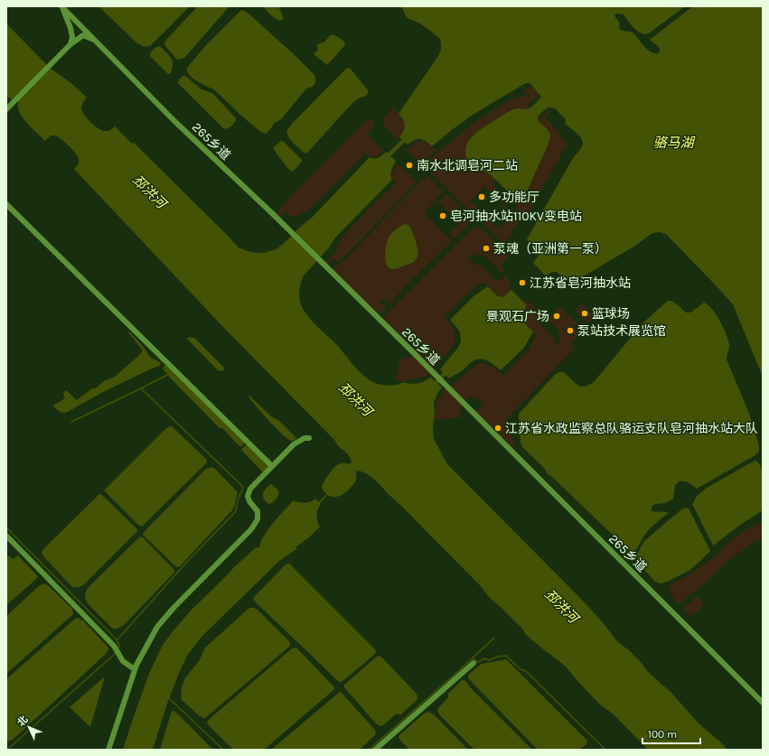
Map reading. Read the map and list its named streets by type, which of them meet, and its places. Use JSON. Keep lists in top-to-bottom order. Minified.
{"streets":{"street":["265乡道"]},"water":["骆马湖","邳洪河"],"places":["南水北调皂河二站","多功能厅","皂河抽水站110KV变电站","泵魂（亚洲第一泵）","江苏省皂河抽水站","篮球场","景观石广场","泵站技术展览馆","江苏省水政监察总队骆运支队皂河抽水站大队"],"scale_bar":"100 m","north":"top left"}
